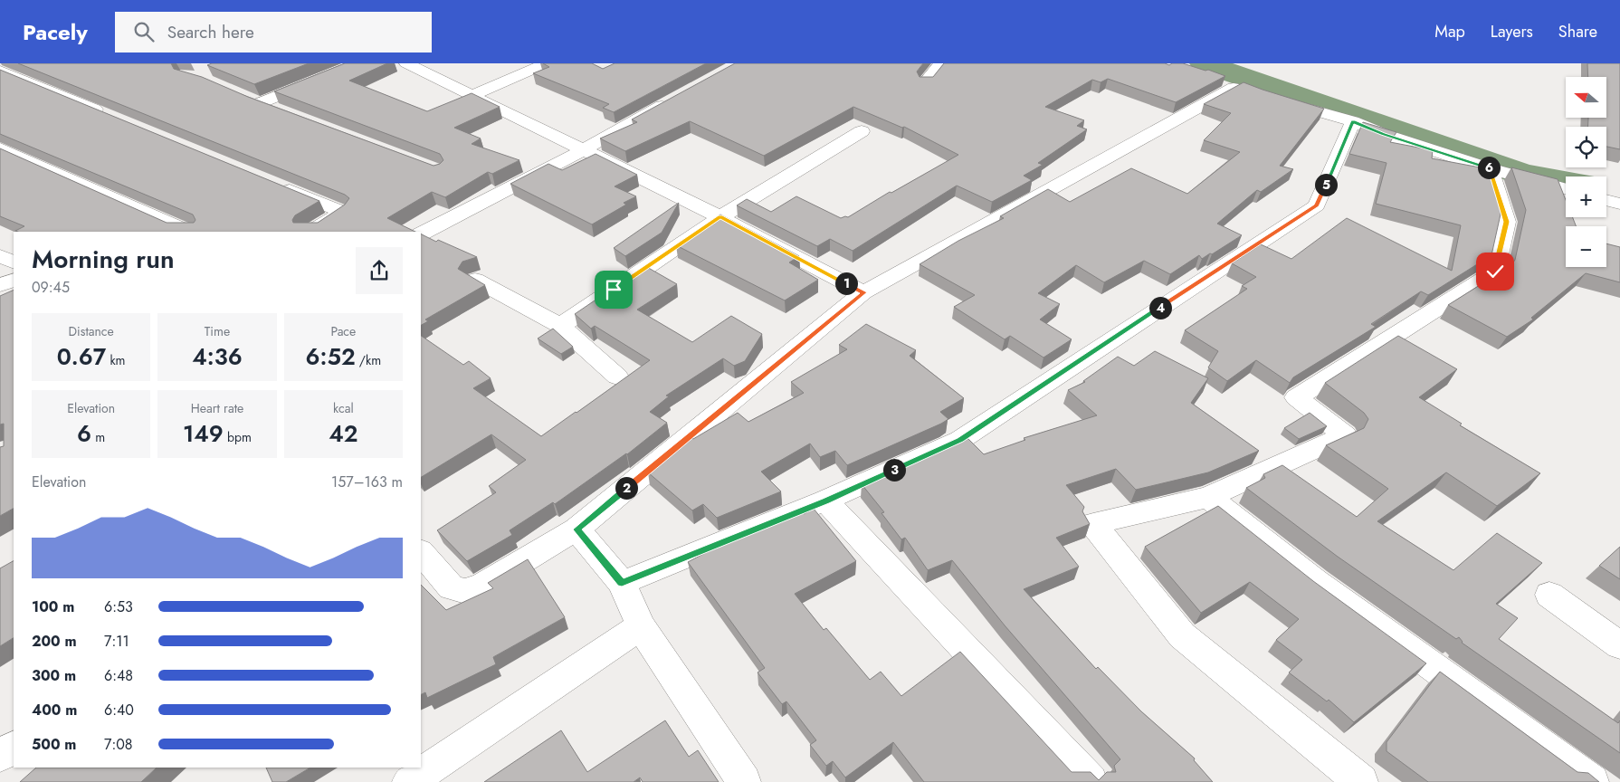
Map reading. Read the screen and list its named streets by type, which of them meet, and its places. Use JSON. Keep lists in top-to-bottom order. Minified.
{"north":"left","page":{"header":"Pacely","search":"Search here","nav":["Map","Layers","Share"],"map_buttons":["+","−"],"pins":["6","5","1","4","3","2"],"heading":["Morning run","09:45"],"stats":[["Distance","0.67 km"],["Time","4:36"],["Pace","6:52 /km"],["Elevation","6 m"],["Heart rate","149 bpm"],["kcal","42"]],"chart":["Elevation","157–163 m"],"list":[{"name":"100 m","note":"6:53"},{"name":"200 m","note":"7:11"},{"name":"300 m","note":"6:48"},{"name":"400 m","note":"6:40"},{"name":"500 m","note":"7:08"}]}}
